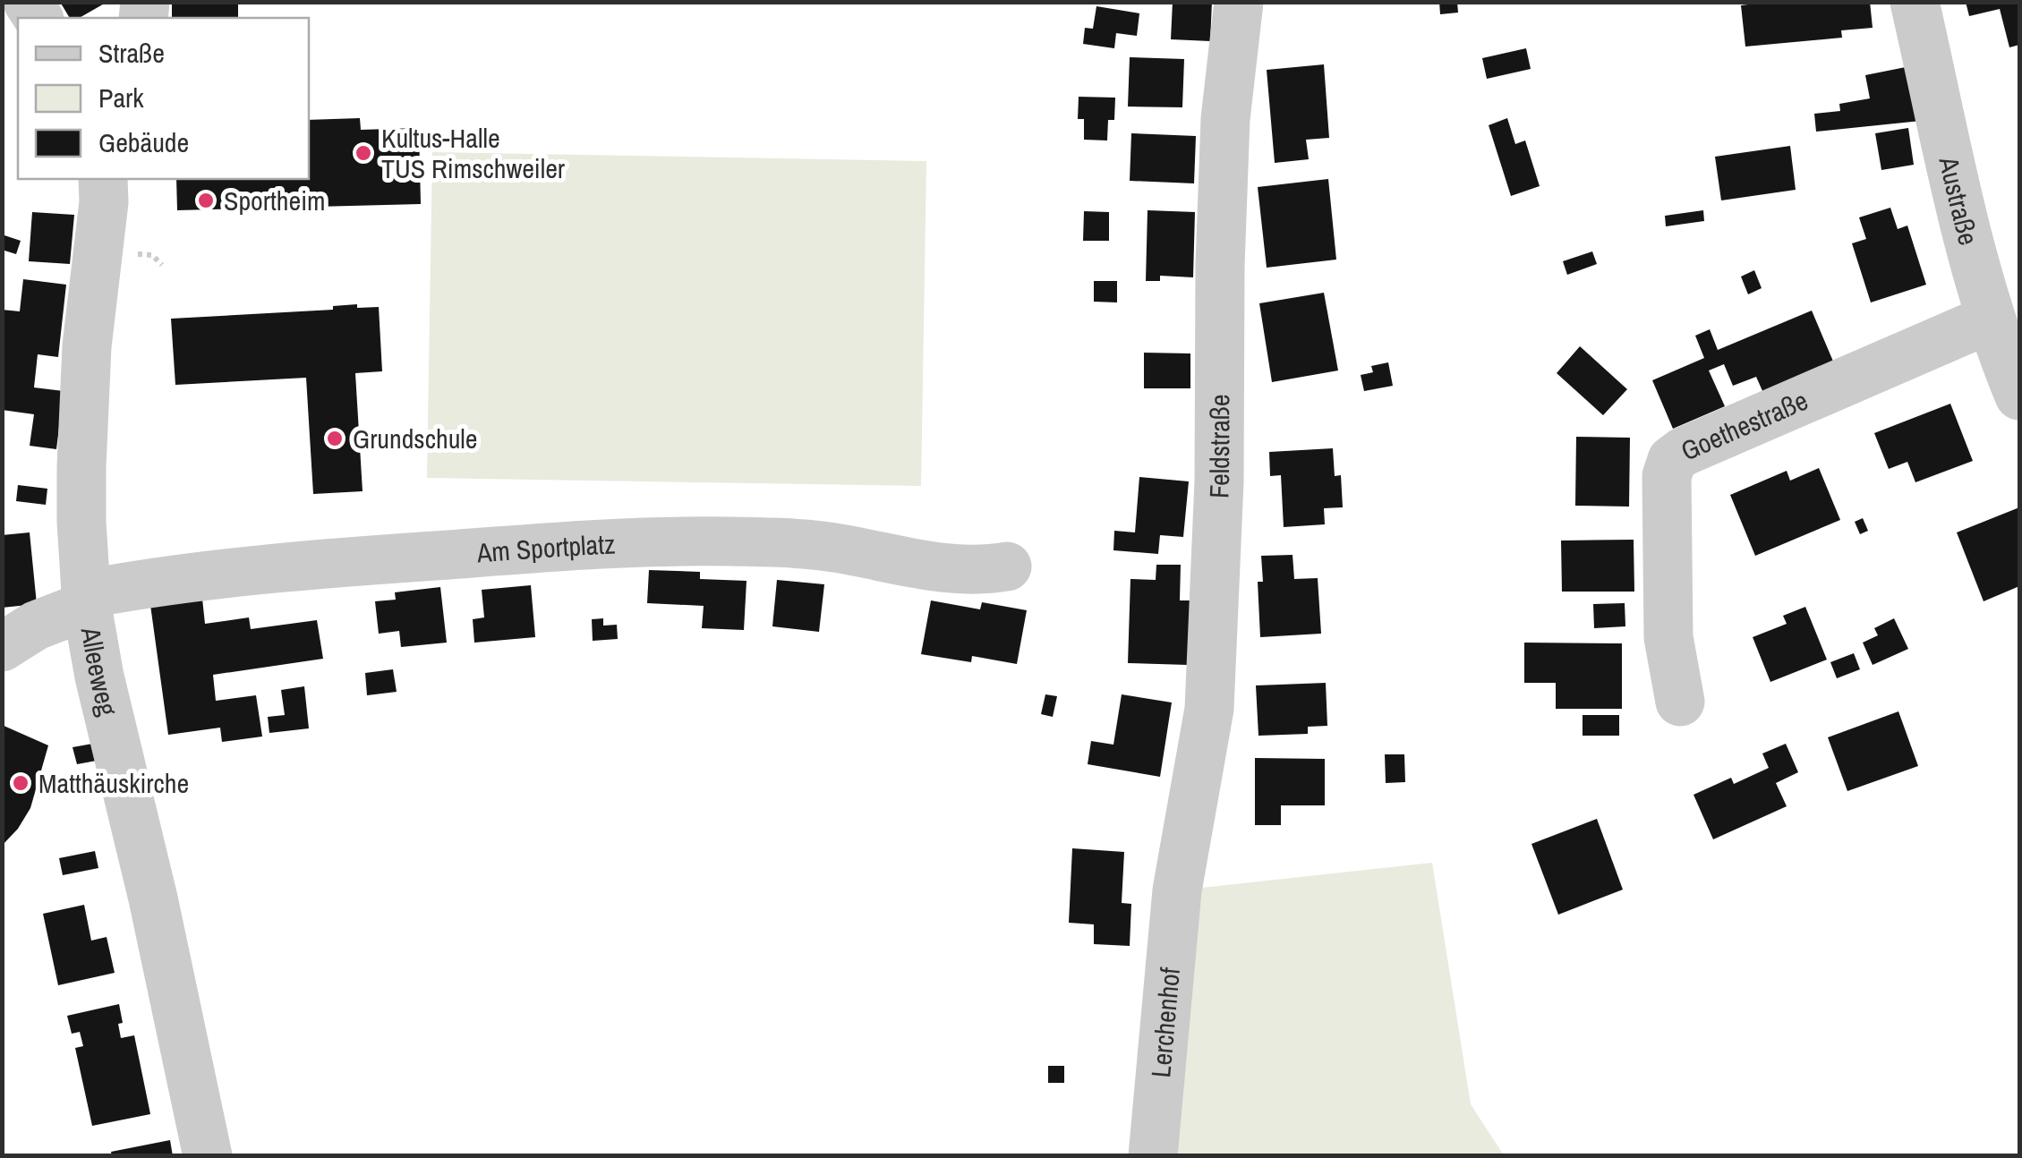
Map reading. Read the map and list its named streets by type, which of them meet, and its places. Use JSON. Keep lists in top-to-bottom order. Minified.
{"streets":{"street":["Austraße","Goethestraße","Feldstraße","Am Sportplatz","Alleeweg","Lerchenhof"]},"crossings":[["Austraße","Goethestraße"],["Feldstraße","Lerchenhof"],["Am Sportplatz","Alleeweg"]],"places":["Kultus-Halle TUS Rimschweiler","Sportheim","Grundschule","Matthäuskirche"],"legend":["Straße","Park","Gebäude"]}
